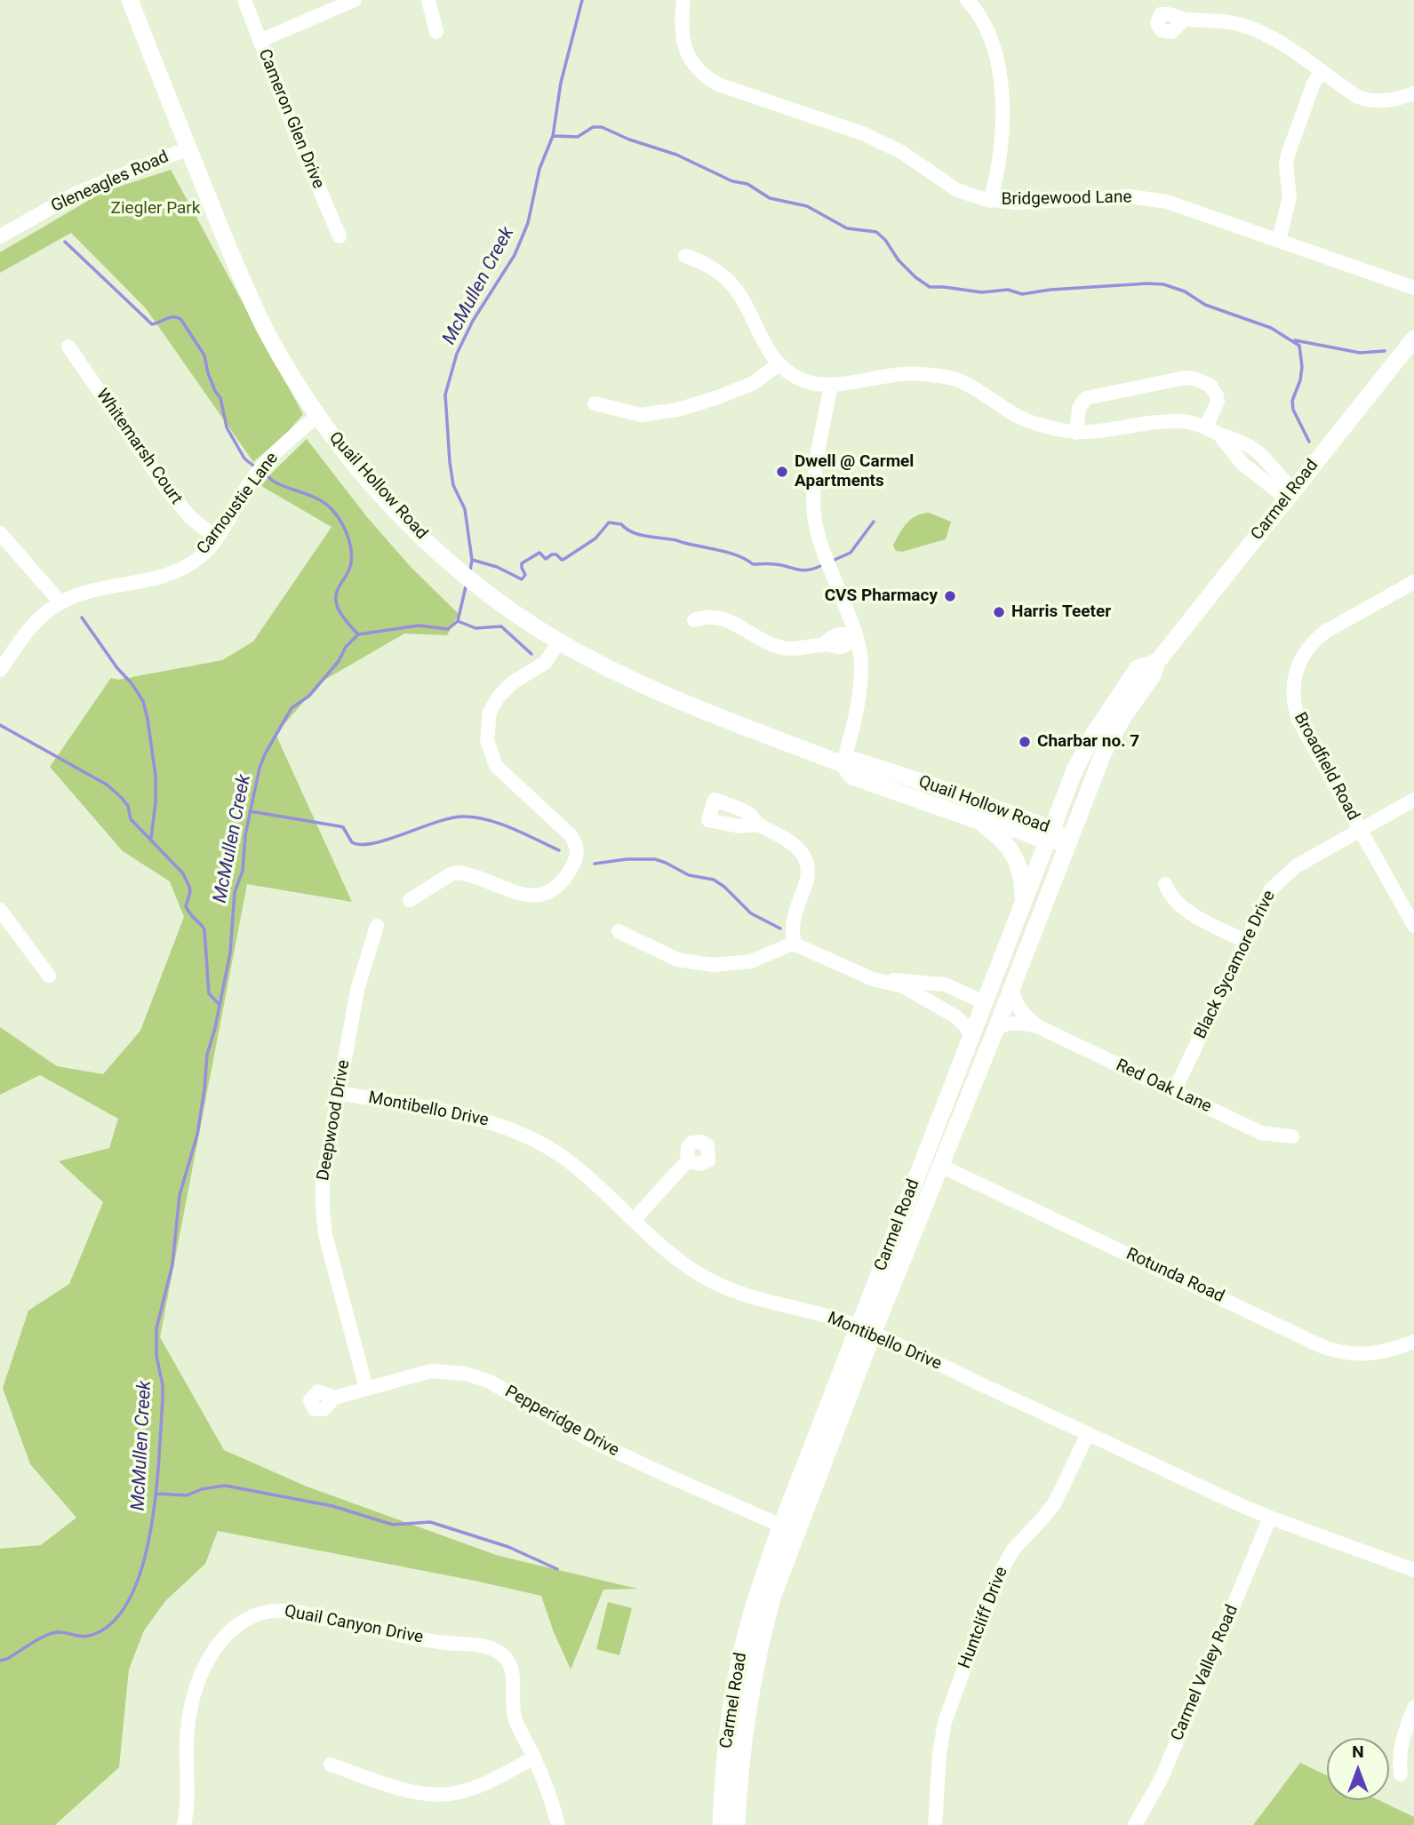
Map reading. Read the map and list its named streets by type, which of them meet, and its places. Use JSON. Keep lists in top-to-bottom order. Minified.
{"streets":{"main road":["Quail Hollow Road","Carmel Road"],"street":["Cameron Glen Drive","Gleneagles Road","Bridgewood Lane","Whitemarsh Court","Carnoustie Lane","Broadfield Road","Black Sycamore Drive","Red Oak Lane","Montibello Drive","Deepwood Drive","Rotunda Road","Pepperidge Drive","Huntcliff Drive","Quail Canyon Drive","Carmel Valley Road"]},"crossings":[["Gleneagles Road","Quail Hollow Road"],["Whitemarsh Court","Carnoustie Lane"],["Quail Hollow Road","Carmel Road"],["Quail Hollow Road","Carnoustie Lane"],["Carmel Road","Red Oak Lane"],["Carmel Road","Montibello Drive"],["Carmel Road","Rotunda Road"],["Carmel Road","Pepperidge Drive"],["Broadfield Road","Black Sycamore Drive"],["Black Sycamore Drive","Red Oak Lane"],["Montibello Drive","Deepwood Drive"],["Montibello Drive","Huntcliff Drive"],["Montibello Drive","Carmel Valley Road"],["Deepwood Drive","Pepperidge Drive"]],"water":["McMullen Creek"],"parks":["Ziegler Park"],"places":["Dwell @ Carmel Apartments","CVS Pharmacy","Harris Teeter","Charbar no. 7"],"north":"top"}
